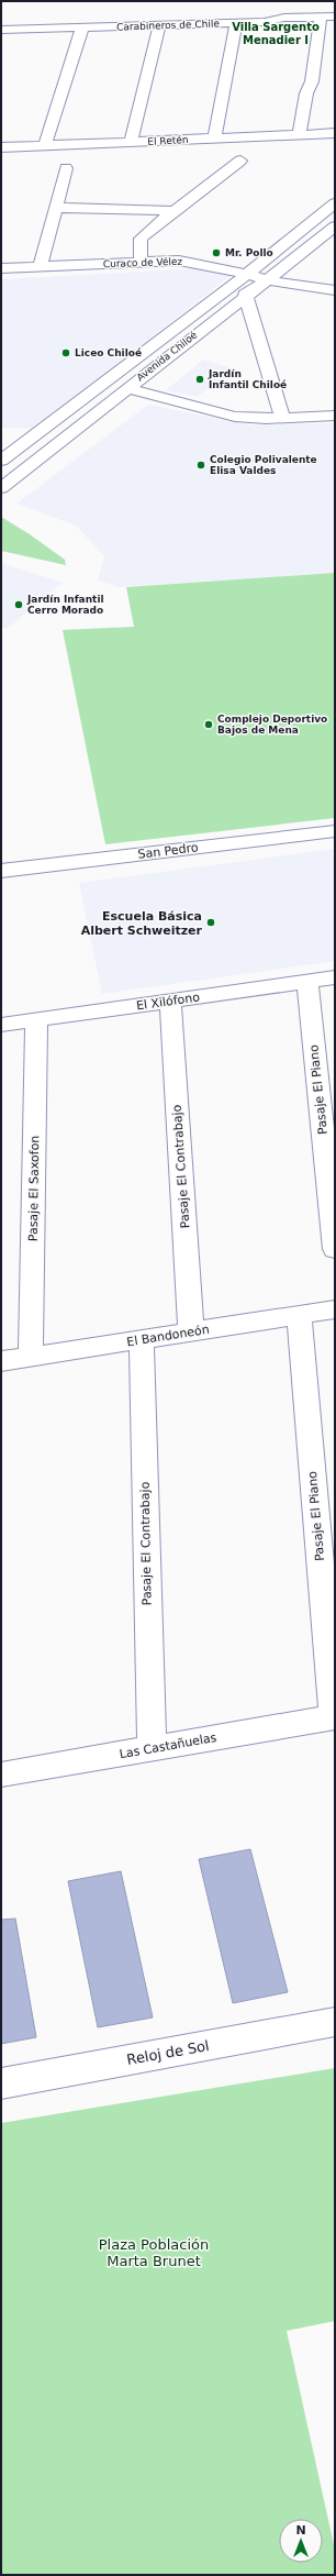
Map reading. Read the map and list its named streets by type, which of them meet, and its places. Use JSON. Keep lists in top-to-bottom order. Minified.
{"streets":{"street":["Carabineros de Chile","El Retén","Curaco de Vélez","Avenida Chiloé","San Pedro","El Xilófono","Pasaje El Piano","Pasaje El Contrabajo","Pasaje El Saxofon","El Bandoneón","Las Castañuelas","Reloj de Sol"]},"crossings":[["Curaco de Vélez","Avenida Chiloé"],["El Xilófono","Pasaje El Piano"],["El Xilófono","Pasaje El Contrabajo"],["El Xilófono","Pasaje El Saxofon"],["Pasaje El Piano","El Bandoneón"],["Pasaje El Piano","Las Castañuelas"],["Pasaje El Contrabajo","El Bandoneón"],["Pasaje El Contrabajo","Las Castañuelas"],["Pasaje El Saxofon","El Bandoneón"]],"districts":["Villa Sargento Menadier I"],"parks":["Plaza Población Marta Brunet"],"places":["Mr. Pollo","Liceo Chiloé","Jardín Infantil Chiloé","Colegio Polivalente Elisa Valdes","Jardín Infantil Cerro Morado","Complejo Deportivo Bajos de Mena","Escuela Básica Albert Schweitzer"],"north":"top"}
